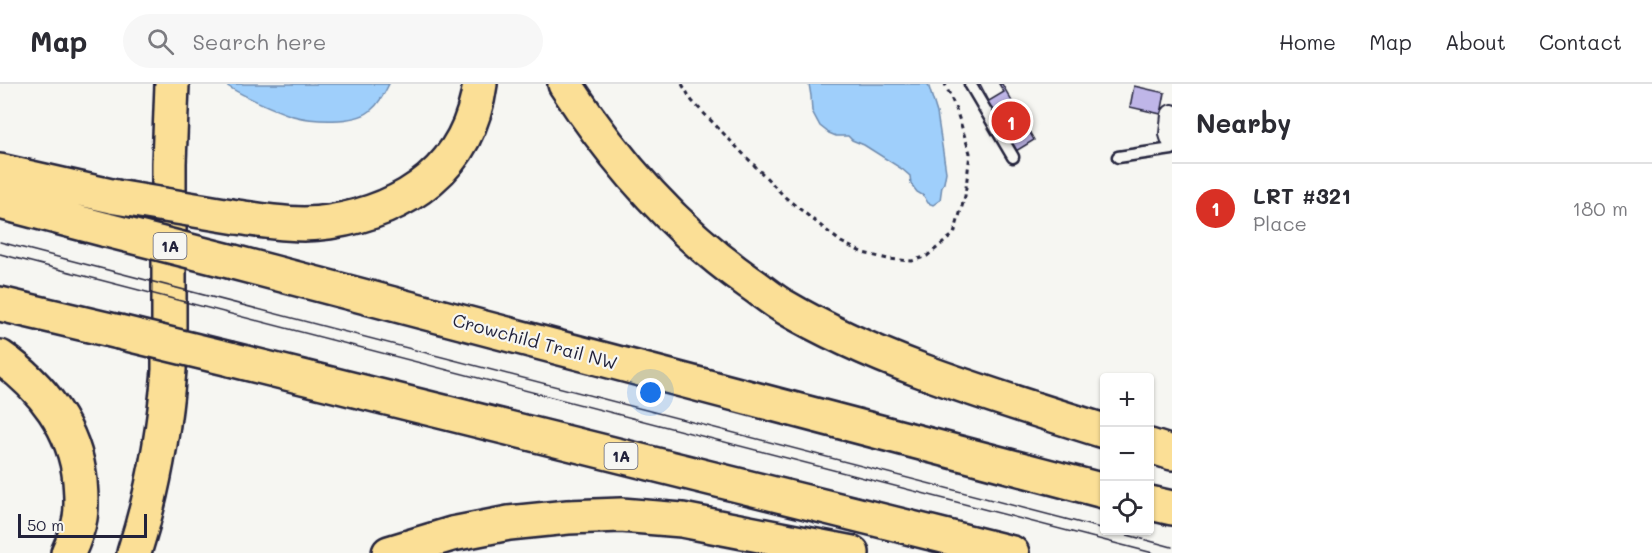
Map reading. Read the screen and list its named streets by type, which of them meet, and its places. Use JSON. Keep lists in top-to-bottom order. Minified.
{"streets":{"highway":["1A","Crowchild Trail NW"]},"scale_bar":"50 m","page":{"header":"Map","search":"Search here","nav":["Home","Map","About","Contact"],"heading":"Nearby","pins":"1","list":[{"mark":"1","name":"LRT #321","note":"Place","value":"180 m"}],"map_buttons":["+","−"],"scale":"50 m"}}
